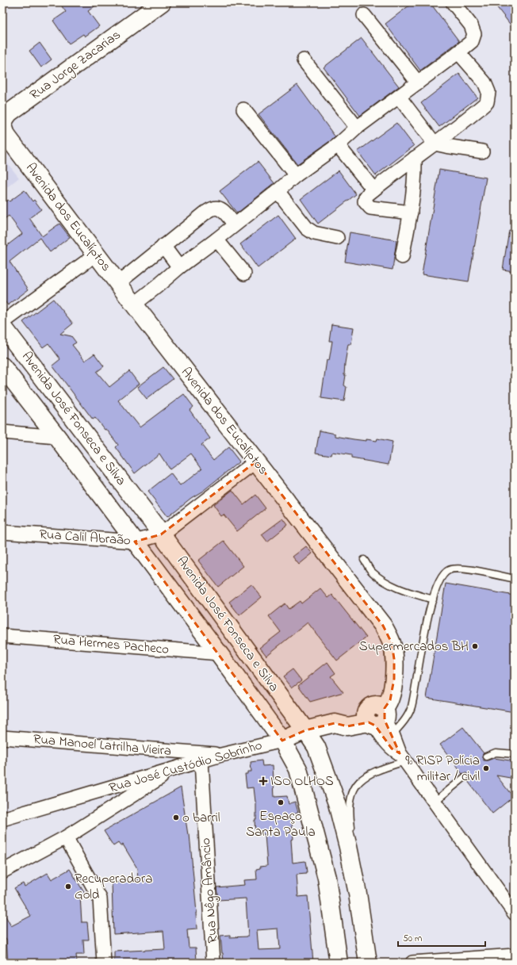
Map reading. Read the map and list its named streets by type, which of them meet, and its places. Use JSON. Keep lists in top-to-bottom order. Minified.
{"streets":{"main road":["Rua Jorge Zacarias","Avenida dos Eucalíptos","Avenida José Fonseca e Silva","Rua José Custódio Sobrinho"],"street":["Rua Calil Abraão","Rua Hermes Pacheco","Rua Manoel Latrilha Vieira","Rua Nêgo Amâncio"]},"crossings":[["Rua Jorge Zacarias","Avenida dos Eucalíptos"],["Avenida dos Eucalíptos","Rua Calil Abraão"],["Avenida dos Eucalíptos","Rua José Custódio Sobrinho"],["Avenida José Fonseca e Silva","Rua Calil Abraão"],["Avenida José Fonseca e Silva","Rua Hermes Pacheco"],["Avenida José Fonseca e Silva","Rua José Custódio Sobrinho"],["Rua Manoel Latrilha Vieira","Rua José Custódio Sobrinho"],["Rua José Custódio Sobrinho","Rua Nêgo Amâncio"]],"places":{"other":["Supermercados BH","9º RISP Polícia militar / civil","Espaço Santa Paula","o barril","Recuperadora Gold"],"health":["ISO OLHOS"]},"scale_bar":"50 m"}
